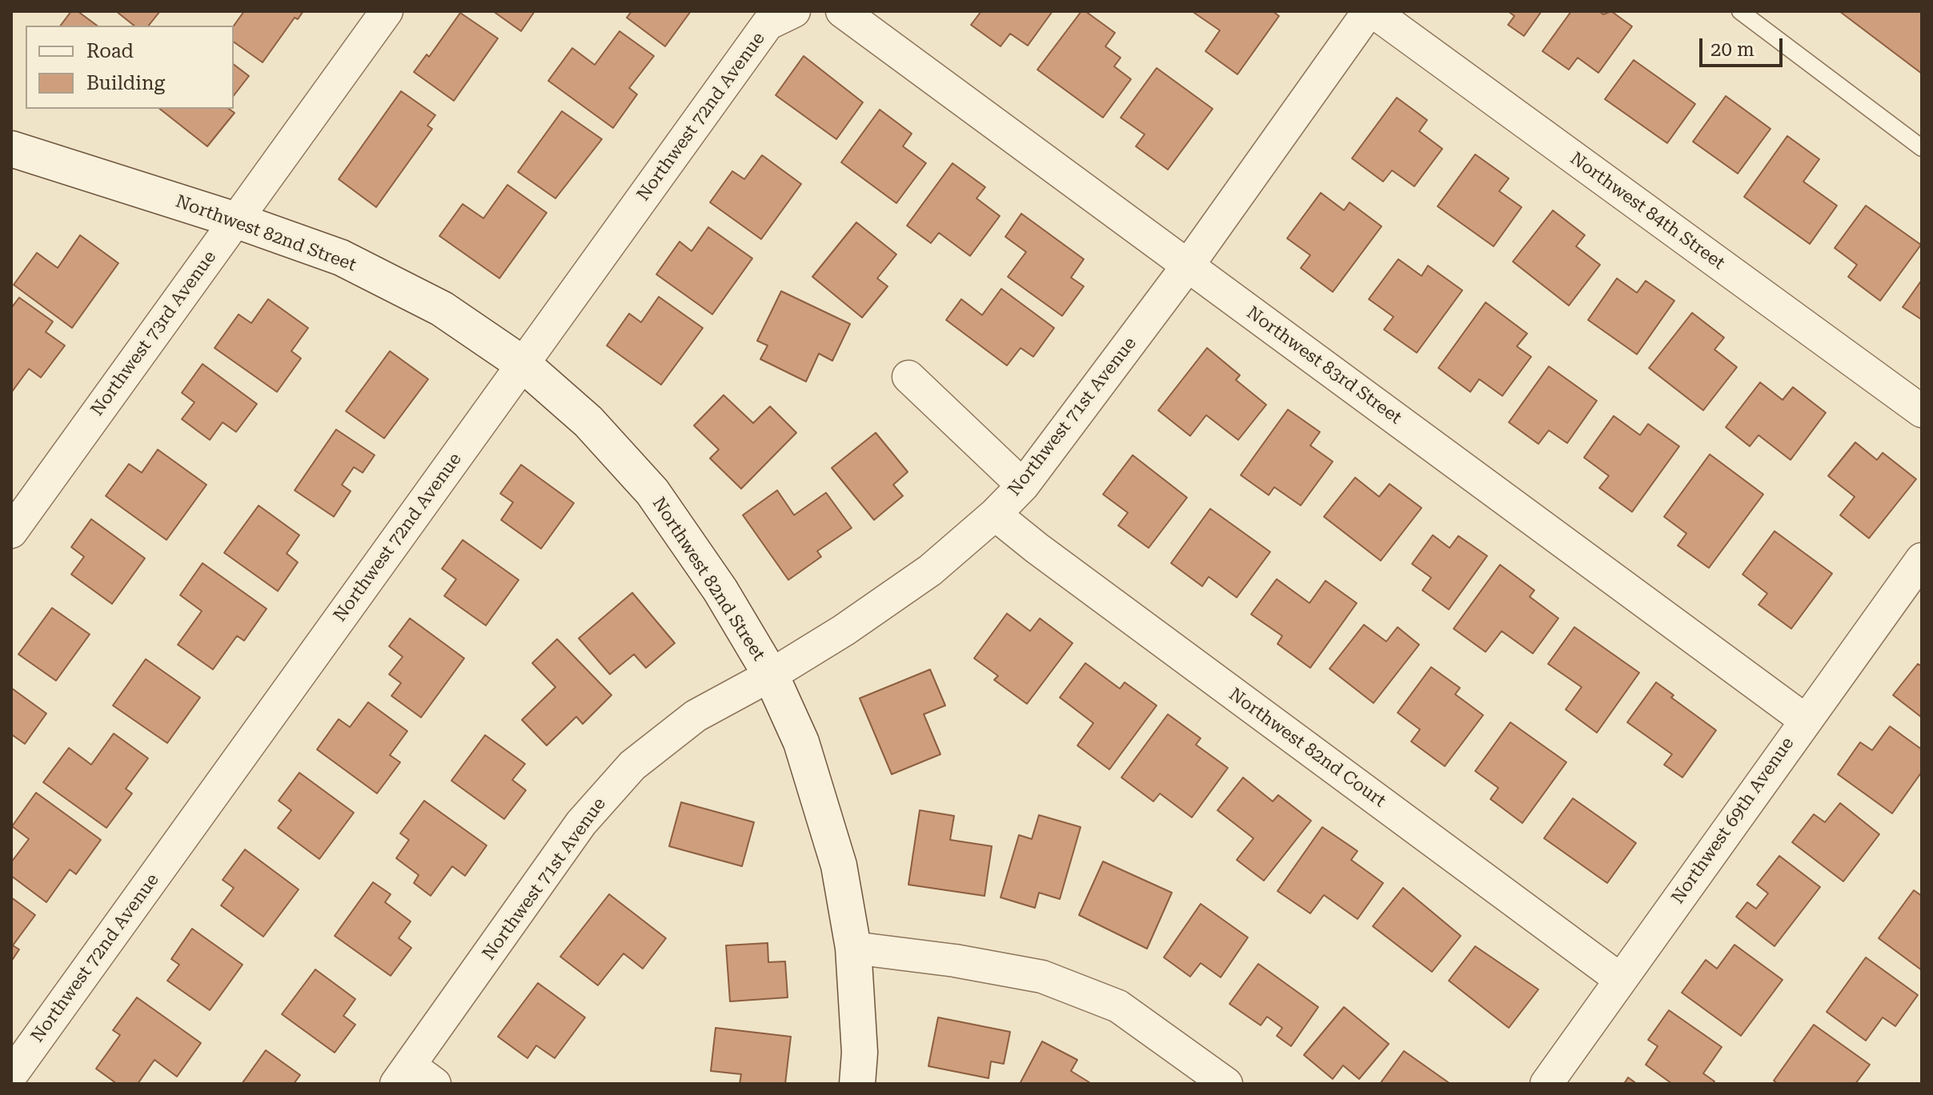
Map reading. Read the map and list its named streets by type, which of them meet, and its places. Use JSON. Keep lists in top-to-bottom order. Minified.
{"streets":{"street":["Northwest 72nd Avenue","Northwest 84th Street","Northwest 82nd Street","Northwest 73rd Avenue","Northwest 83rd Street","Northwest 71st Avenue","Northwest 82nd Court","Northwest 69th Avenue"]},"crossings":[["Northwest 72nd Avenue","Northwest 82nd Street"],["Northwest 84th Street","Northwest 71st Avenue"],["Northwest 82nd Street","Northwest 73rd Avenue"],["Northwest 82nd Street","Northwest 71st Avenue"],["Northwest 83rd Street","Northwest 71st Avenue"],["Northwest 83rd Street","Northwest 69th Avenue"],["Northwest 71st Avenue","Northwest 82nd Court"],["Northwest 82nd Court","Northwest 69th Avenue"]],"legend":["Road","Building"],"scale_bar":"20 m"}
